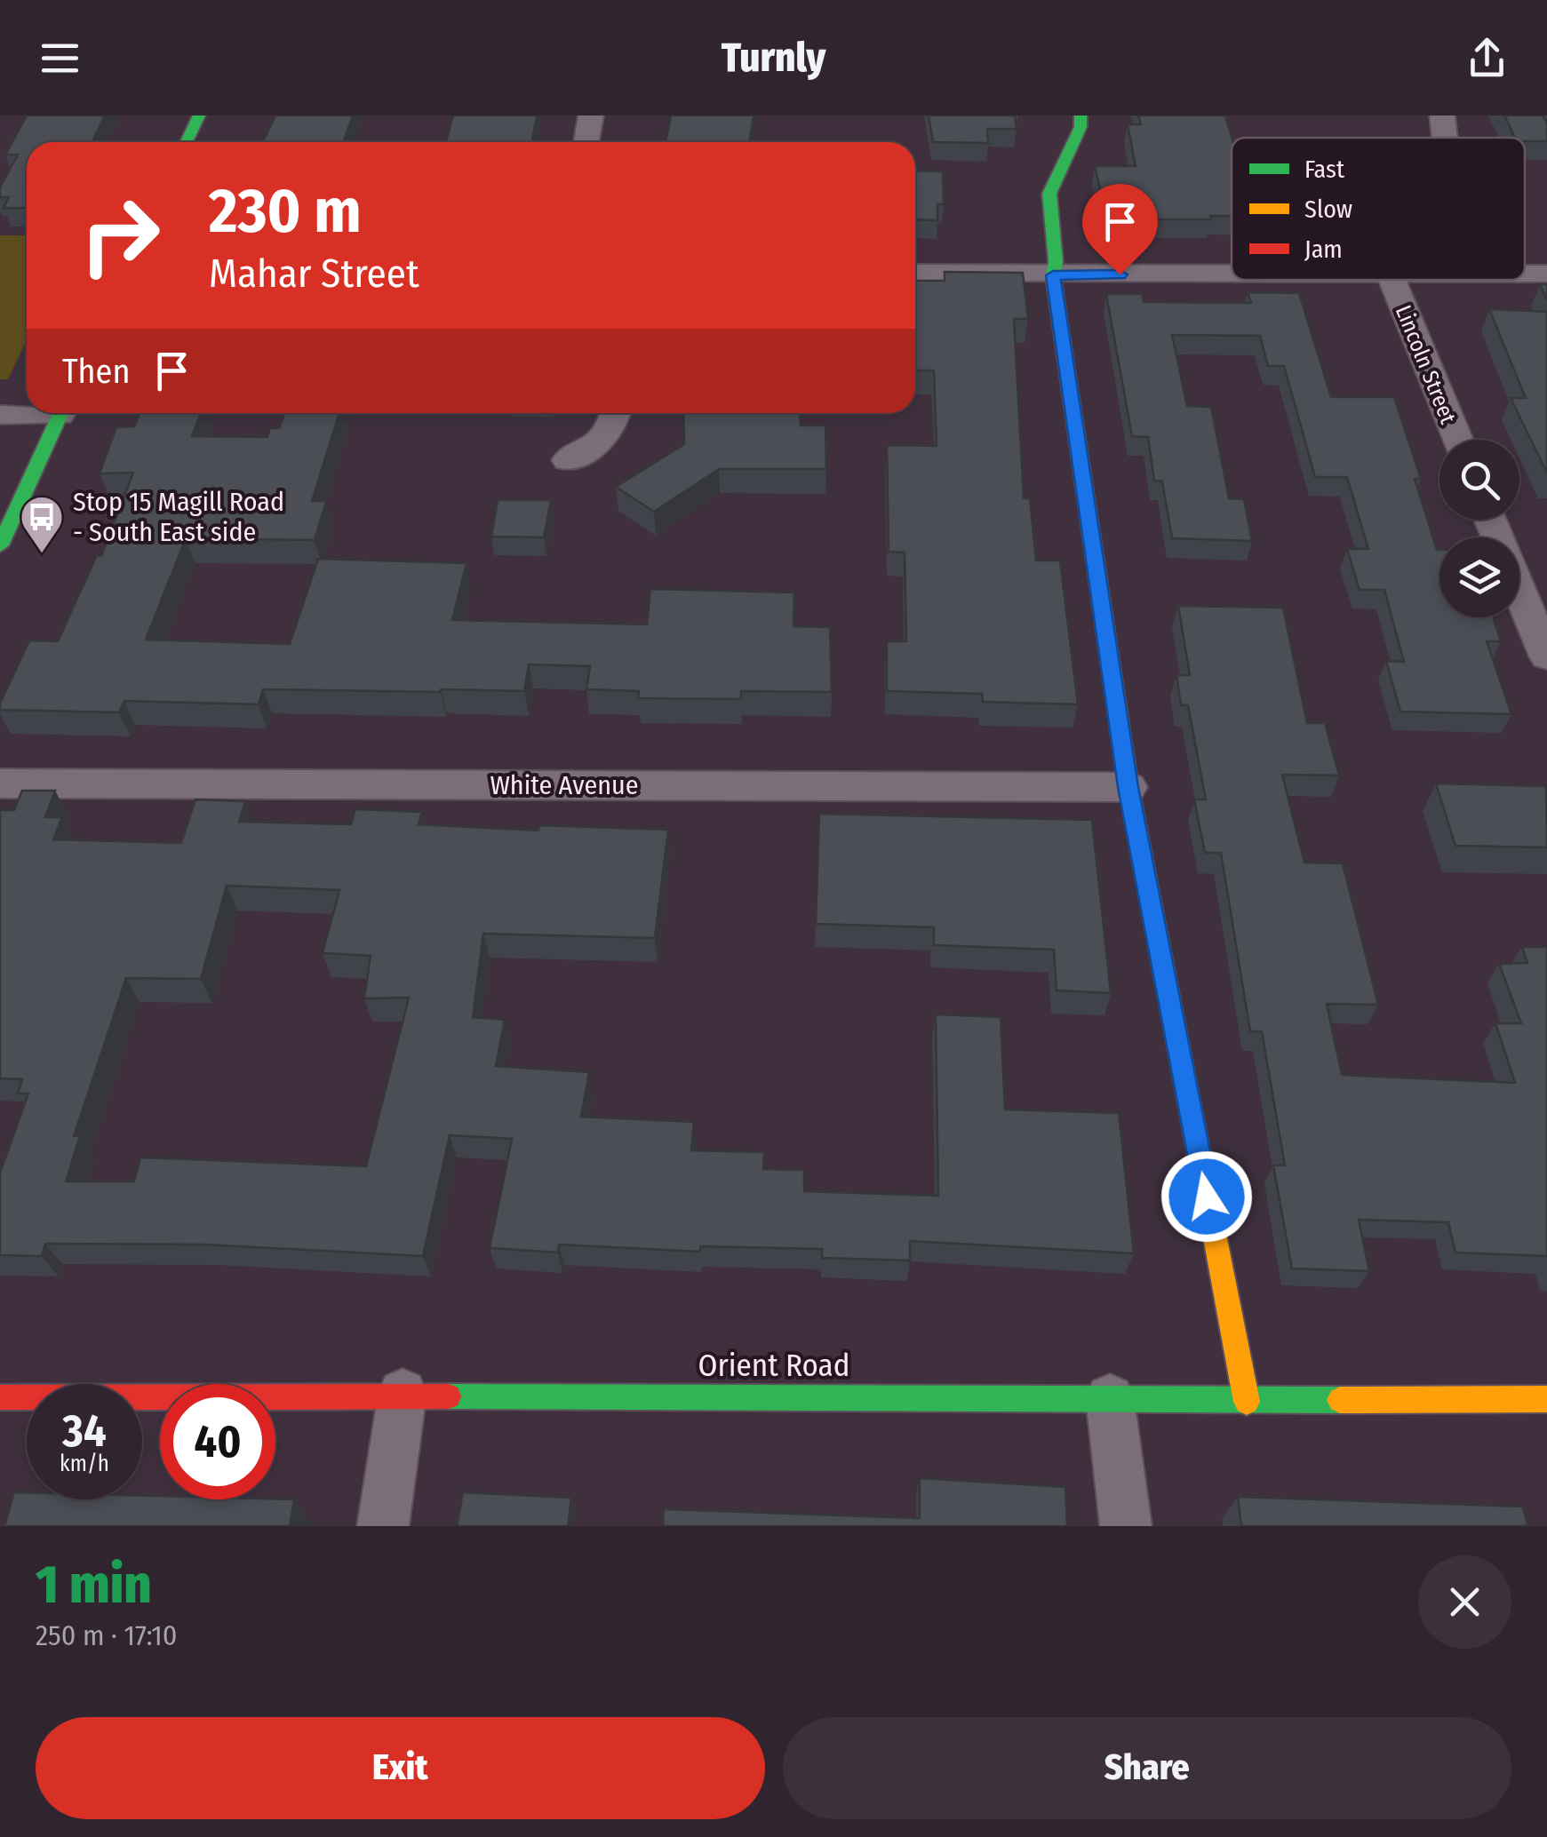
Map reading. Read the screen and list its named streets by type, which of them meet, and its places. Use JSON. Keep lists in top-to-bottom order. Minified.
{"streets":{"street":["Lincoln Street","White Avenue","Orient Road"]},"places":{"bus stop":["Stop 15 Magill Road - South East side"]},"legend":["Fast","Slow","Jam"],"page":{"header":"Turnly","turn":["230 m","Mahar Street"],"then":"Then","speed":"34 km/h","limit":"40","heading":["1 min","250 m · 17:10"],"buttons":["Exit","Share"]}}
